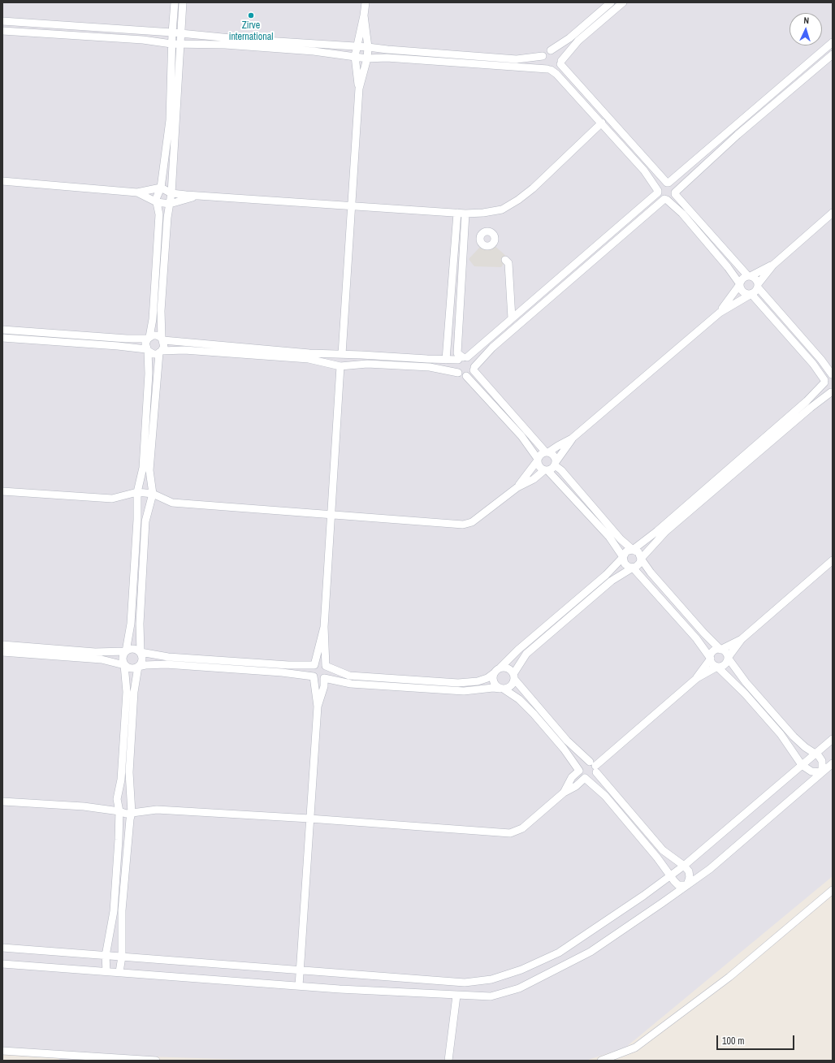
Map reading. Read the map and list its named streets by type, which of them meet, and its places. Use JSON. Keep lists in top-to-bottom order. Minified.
{"places":["Zirve international"],"scale_bar":"100 m","north":"top"}
